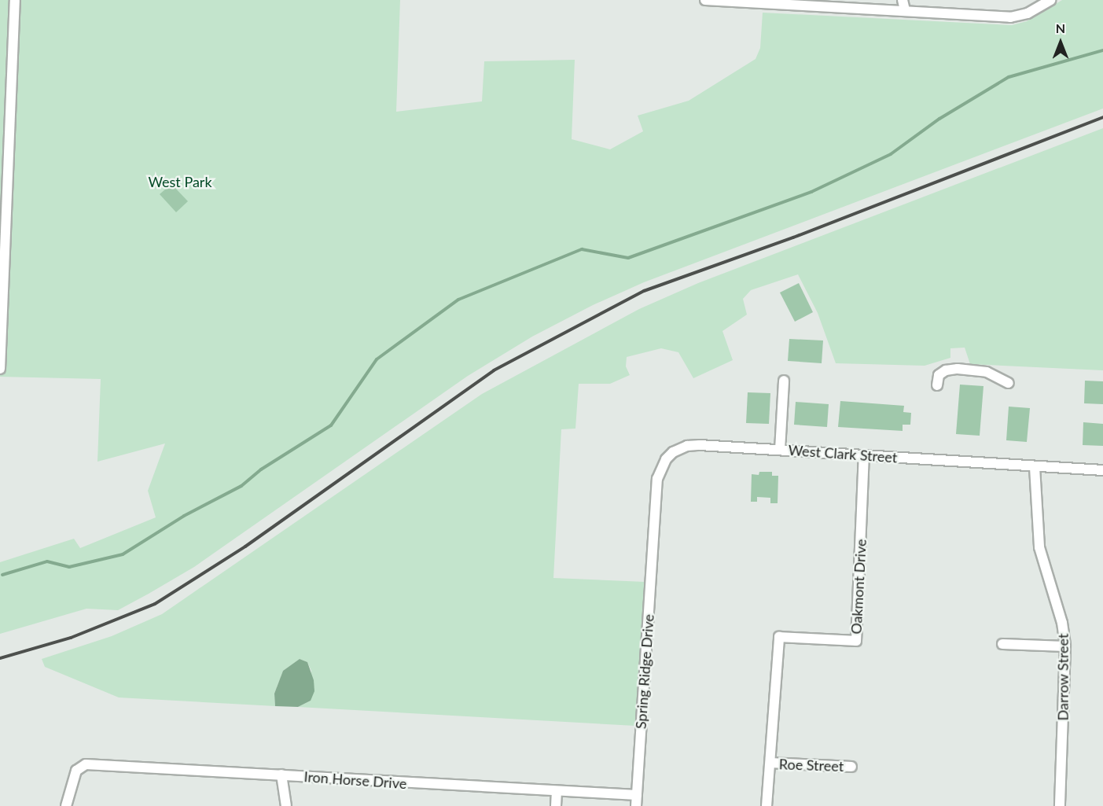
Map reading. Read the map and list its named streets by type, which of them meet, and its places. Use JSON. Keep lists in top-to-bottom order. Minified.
{"streets":{"street":["West Clark Street","Oakmont Drive","Spring Ridge Drive","Darrow Street","Roe Street","Iron Horse Drive"]},"crossings":[["West Clark Street","Oakmont Drive"],["West Clark Street","Spring Ridge Drive"],["West Clark Street","Darrow Street"],["Oakmont Drive","Roe Street"],["Spring Ridge Drive","Iron Horse Drive"]],"parks":["West Park"],"north":"top"}
